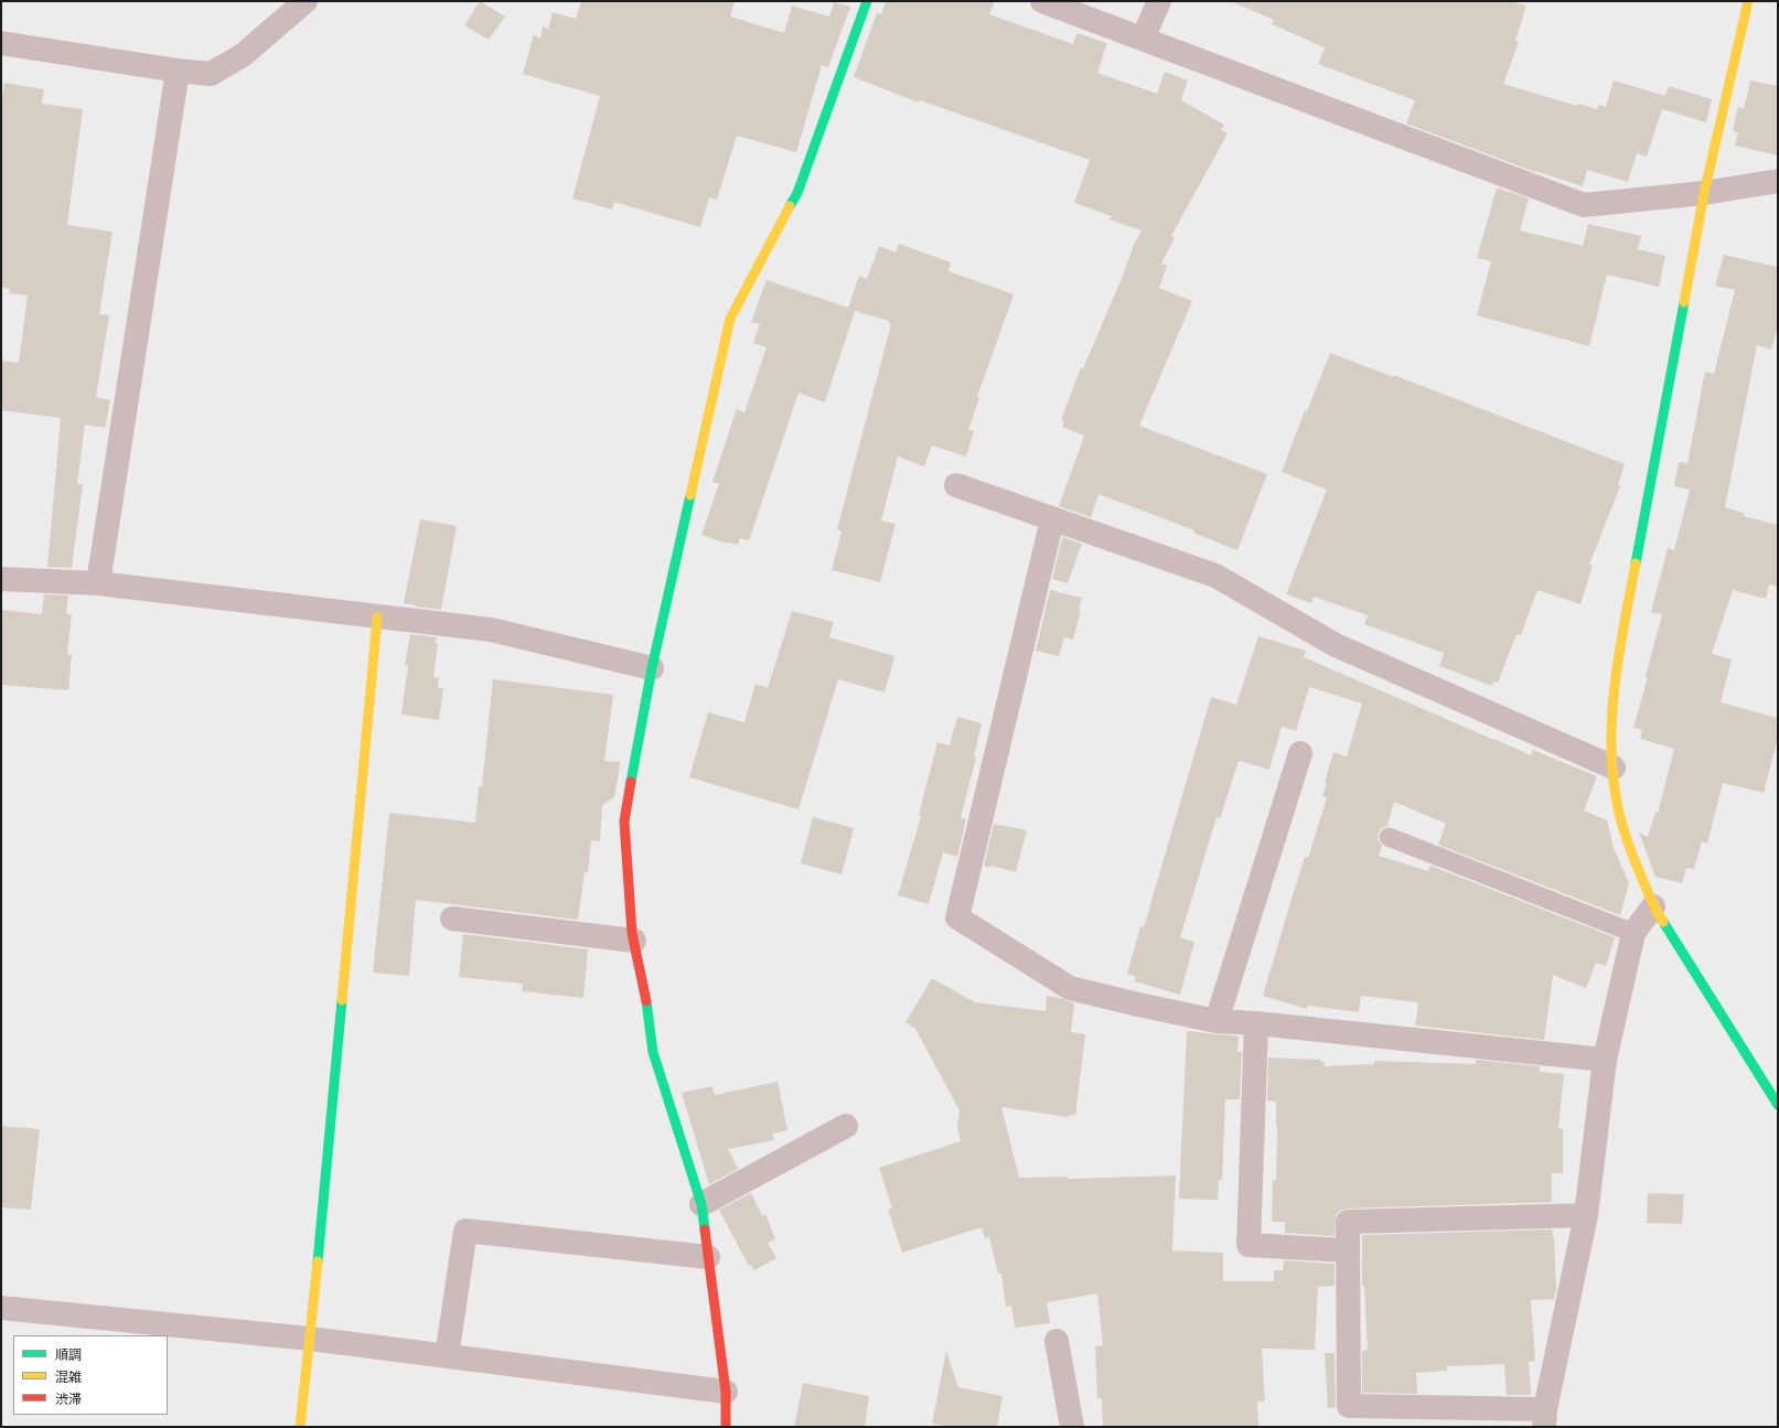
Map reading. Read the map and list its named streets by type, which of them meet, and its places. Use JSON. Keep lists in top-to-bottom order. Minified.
{"legend":["順調","混雑","渋滞"]}
